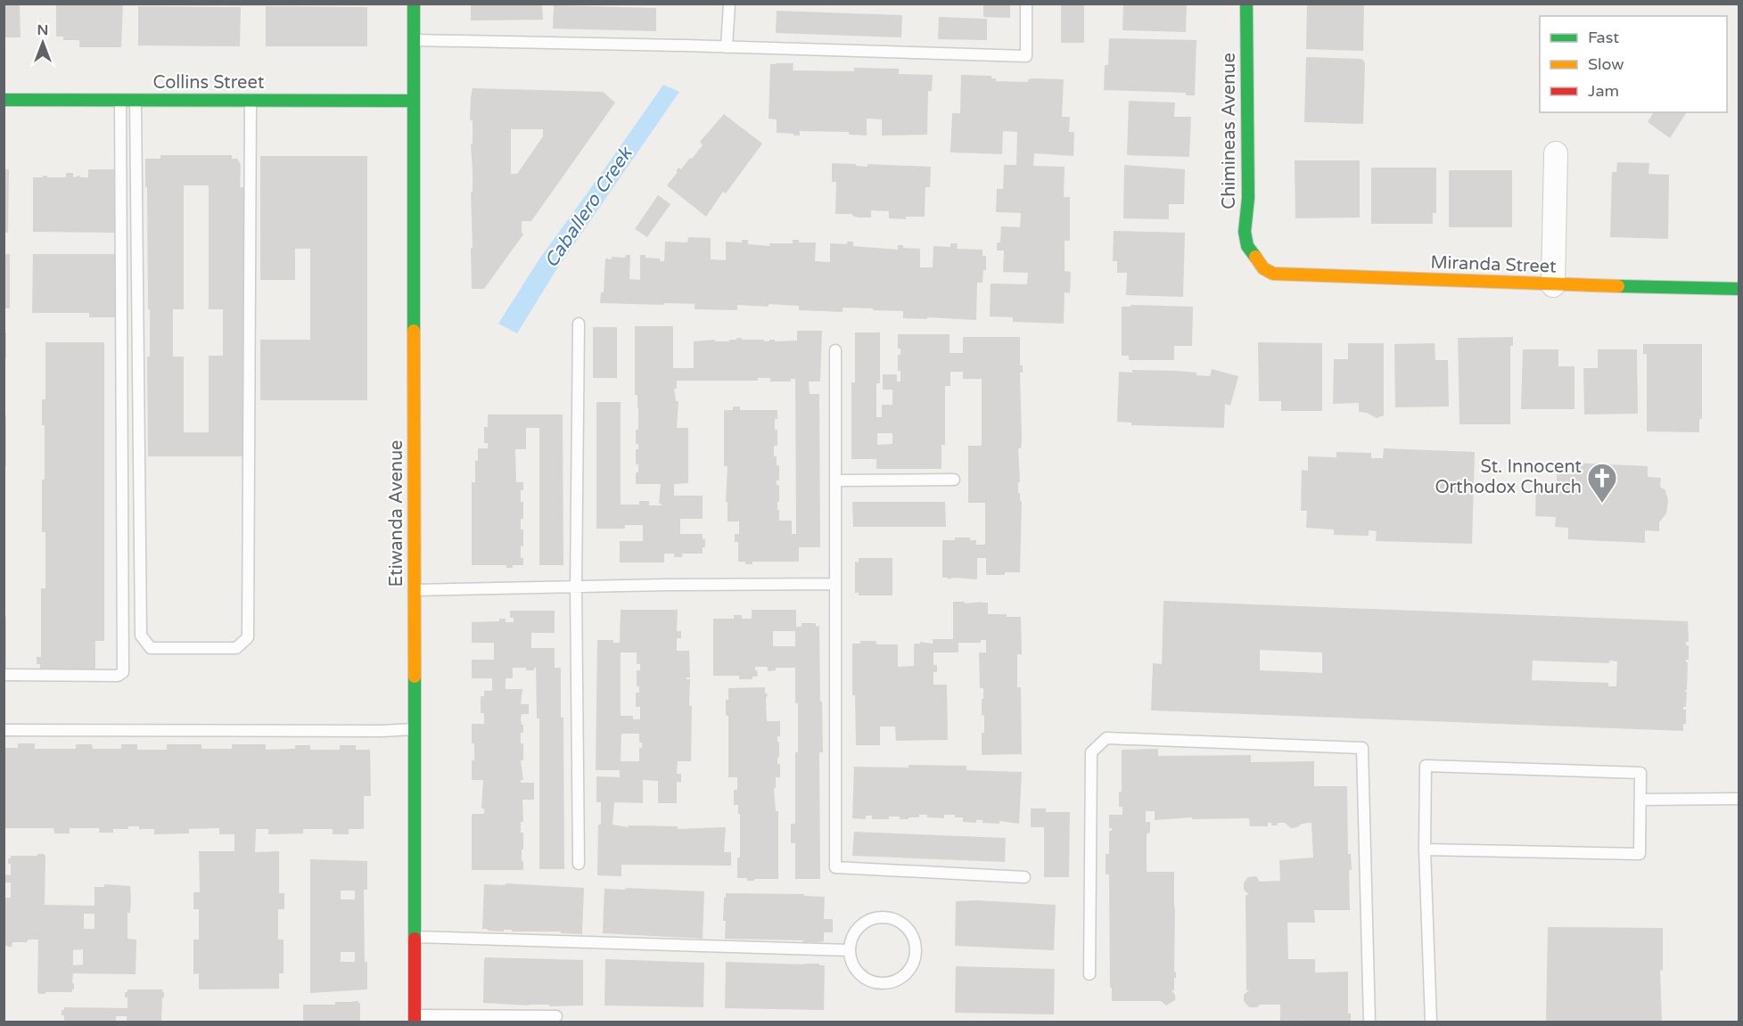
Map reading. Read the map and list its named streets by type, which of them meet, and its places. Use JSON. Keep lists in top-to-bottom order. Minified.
{"streets":{"street":["Collins Street","Chimineas Avenue","Miranda Street","Etiwanda Avenue"]},"crossings":[["Collins Street","Etiwanda Avenue"],["Chimineas Avenue","Miranda Street"]],"water":["Caballero Creek"],"places":{"church":["St. Innocent Orthodox Church"]},"legend":["Fast","Slow","Jam"],"north":"top"}
